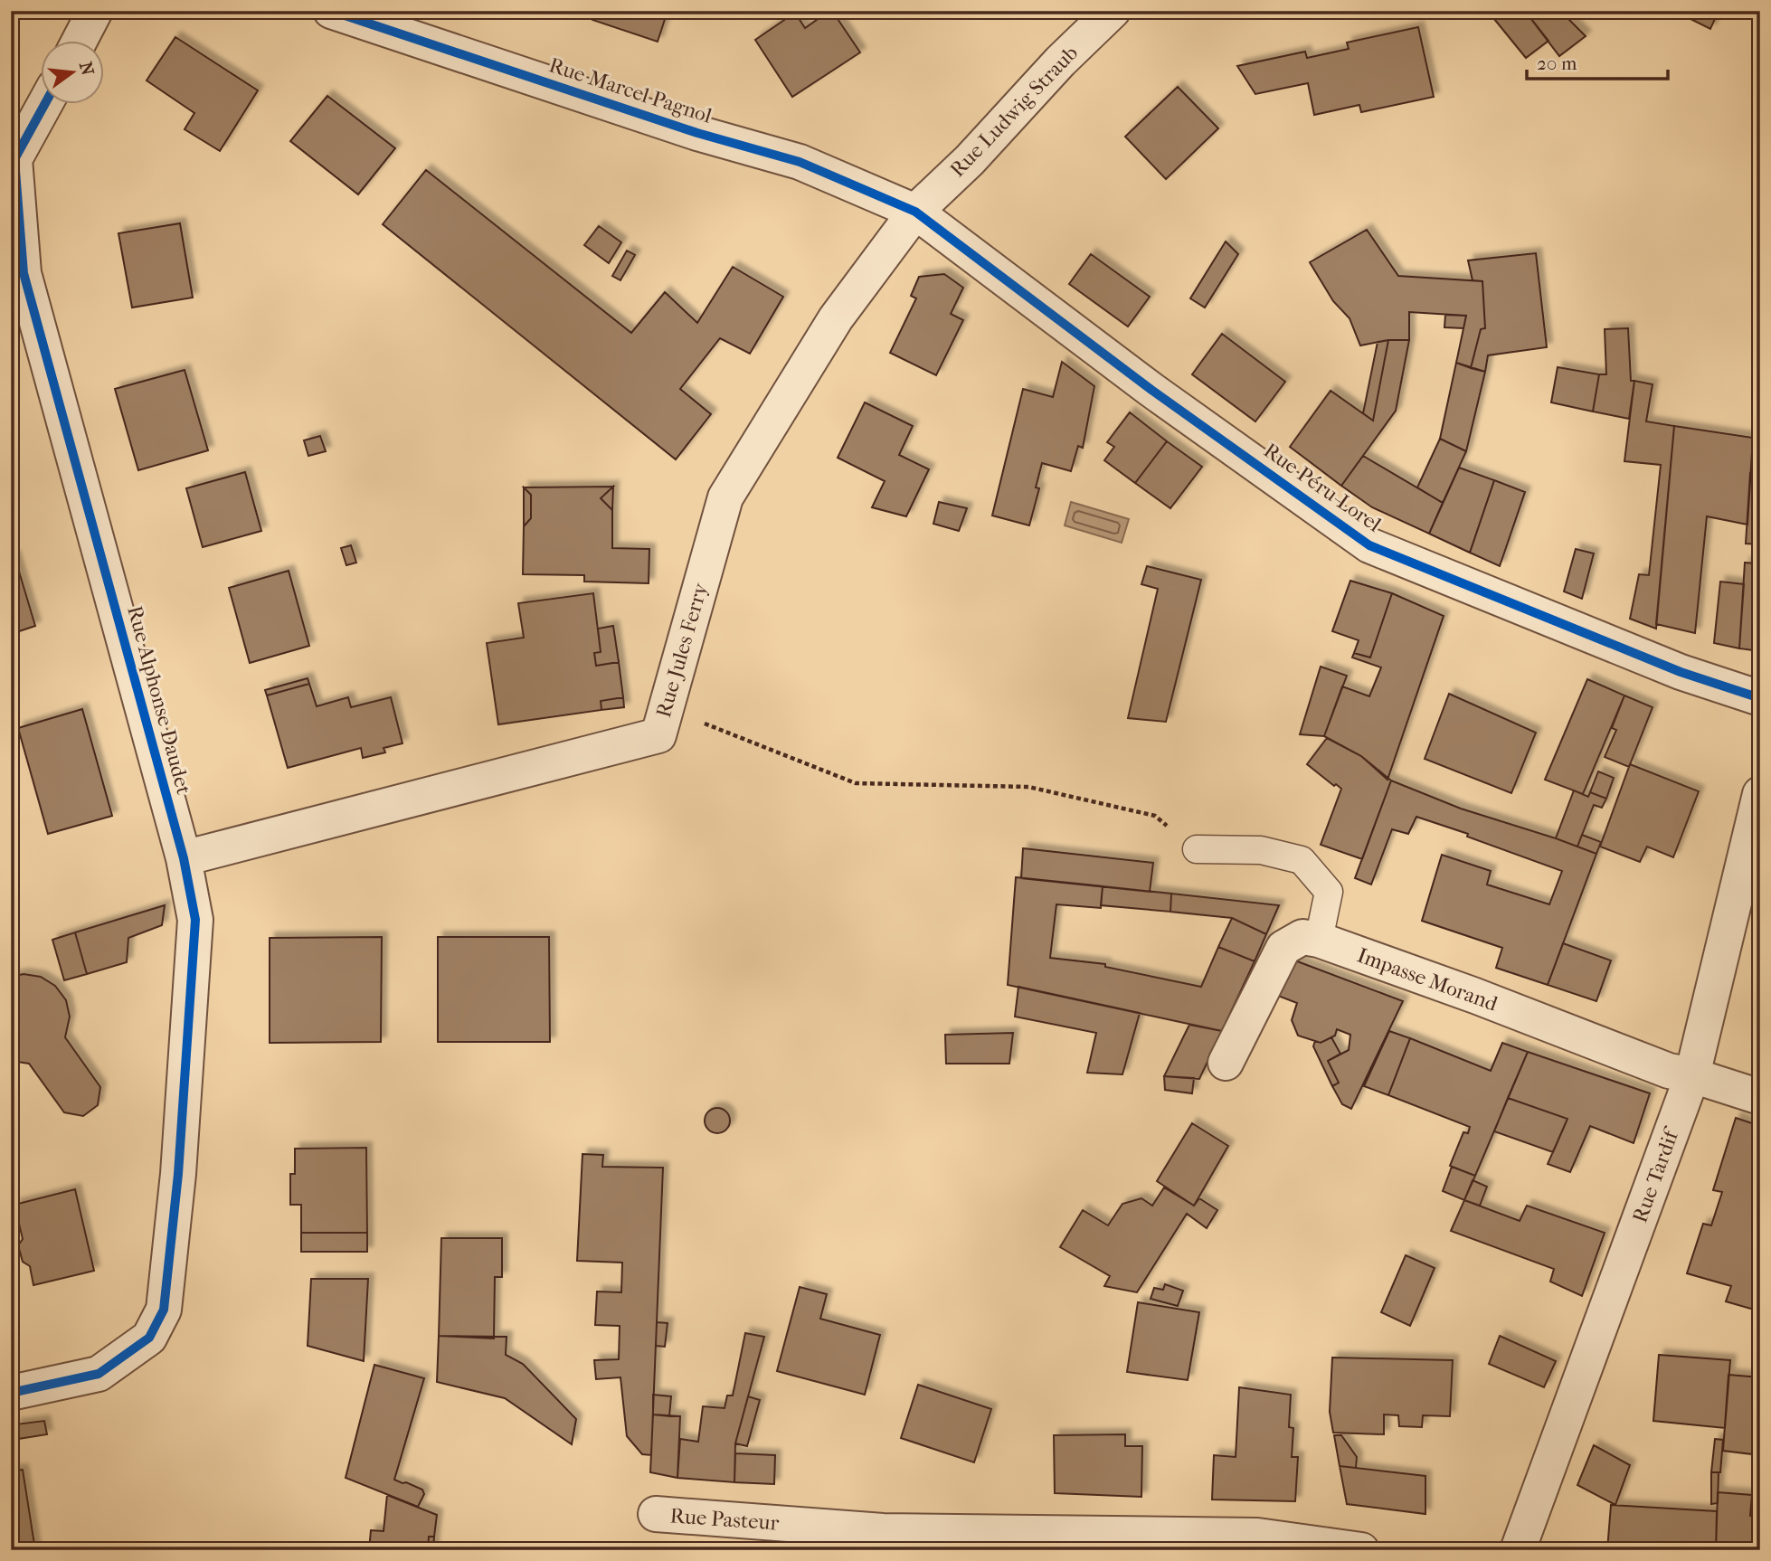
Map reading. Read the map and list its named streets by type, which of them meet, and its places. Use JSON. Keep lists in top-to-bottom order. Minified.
{"streets":{"street":["Rue Marcel Pagnol","Rue Ludwig Straub","Rue Péru-Lorel","Rue Jules Ferry","Rue Alphonse Daudet","Impasse Morand","Rue Tardif","Rue Pasteur"]},"crossings":[["Rue Marcel Pagnol","Rue Ludwig Straub"],["Rue Marcel Pagnol","Rue Péru-Lorel"],["Rue Marcel Pagnol","Rue Jules Ferry"],["Rue Ludwig Straub","Rue Péru-Lorel"],["Rue Ludwig Straub","Rue Jules Ferry"],["Rue Péru-Lorel","Rue Jules Ferry"],["Rue Jules Ferry","Rue Alphonse Daudet"],["Impasse Morand","Rue Tardif"]],"scale_bar":"20 m","north":"right"}
